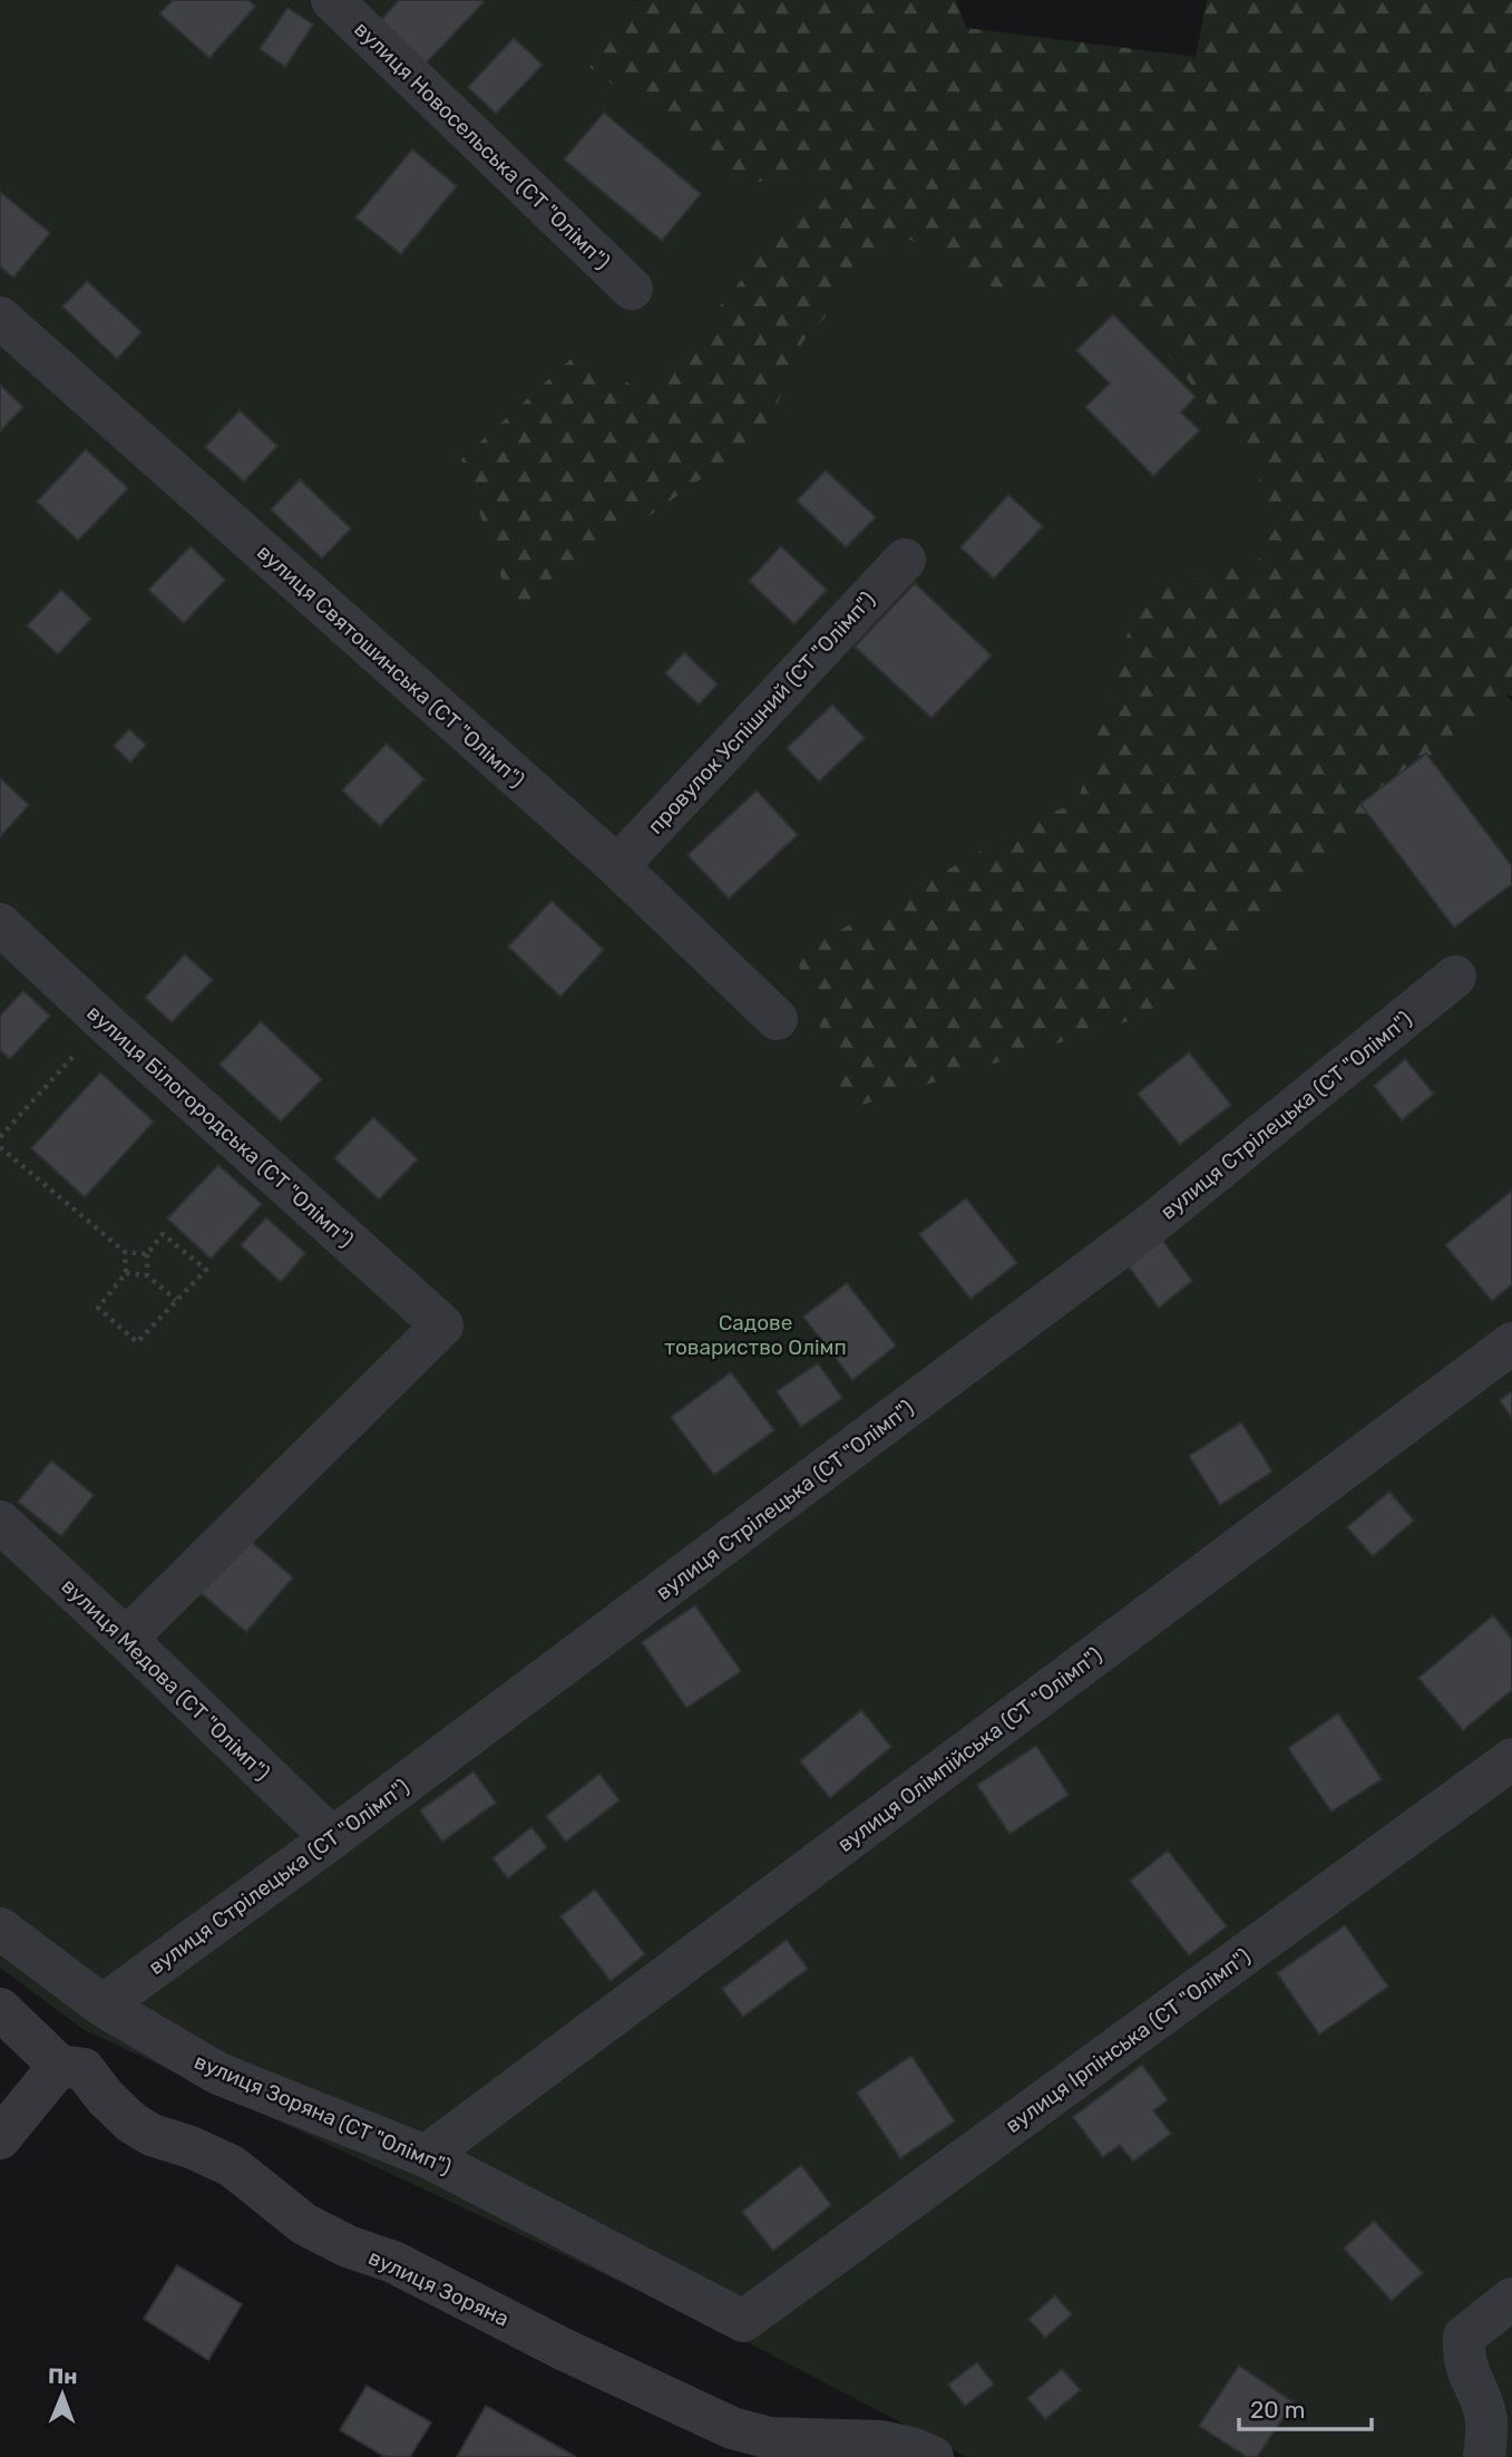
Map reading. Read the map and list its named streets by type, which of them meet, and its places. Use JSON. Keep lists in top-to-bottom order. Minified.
{"streets":{"street":["вулиця Новосельська (СТ \"Олімп\")","вулиця Святошинська (СТ \"Олімп\")","провулок Успішний (СТ \"Олімп\")","вулиця Стрілецька (СТ \"Олімп\")","вулиця Білогородська (СТ \"Олімп\")","вулиця Медова (СТ \"Олімп\")","вулиця Олімпійська (СТ \"Олімп\")","вулиця Ірпінська (СТ \"Олімп\")","вулиця Зоряна (СТ \"Олімп\")","вулиця Зоряна"]},"crossings":[["вулиця Святошинська (СТ \"Олімп\")","провулок Успішний (СТ \"Олімп\")"],["вулиця Стрілецька (СТ \"Олімп\")","вулиця Медова (СТ \"Олімп\")"],["вулиця Стрілецька (СТ \"Олімп\")","вулиця Зоряна (СТ \"Олімп\")"],["вулиця Білогородська (СТ \"Олімп\")","вулиця Медова (СТ \"Олімп\")"],["вулиця Олімпійська (СТ \"Олімп\")","вулиця Зоряна (СТ \"Олімп\")"],["вулиця Ірпінська (СТ \"Олімп\")","вулиця Зоряна (СТ \"Олімп\")"]],"parks":["Садове товариство Олімп"],"scale_bar":"20 m","north":"top"}
